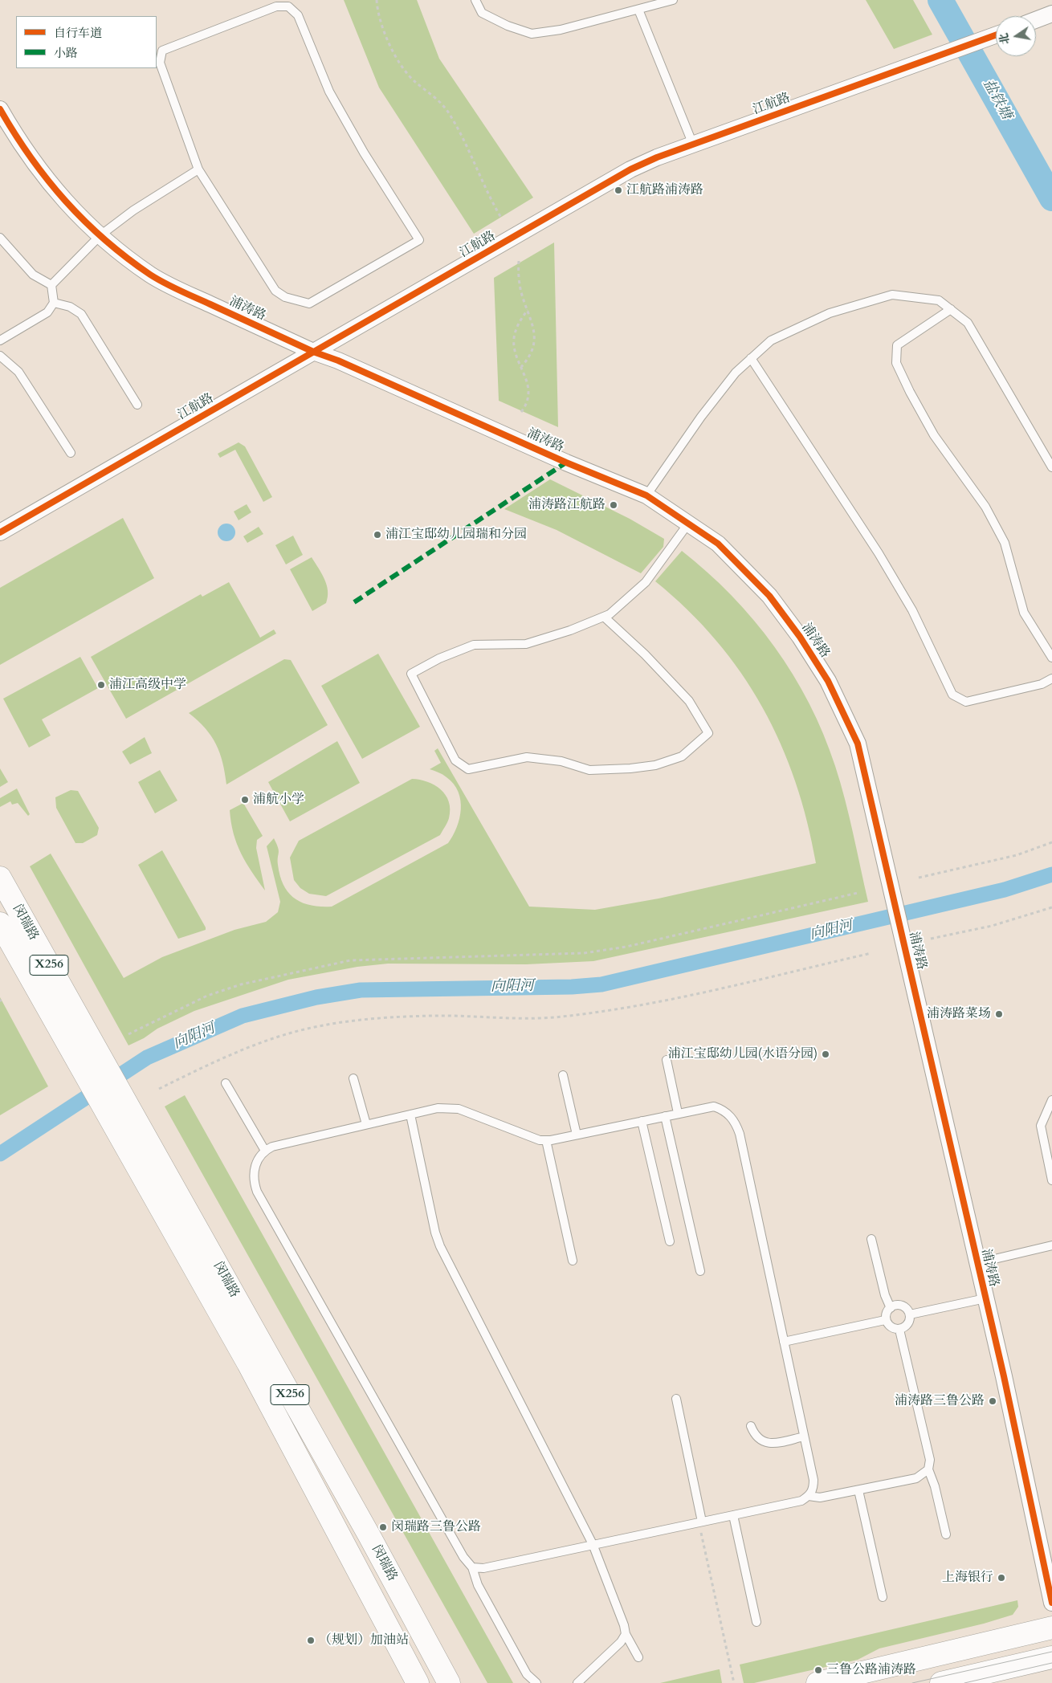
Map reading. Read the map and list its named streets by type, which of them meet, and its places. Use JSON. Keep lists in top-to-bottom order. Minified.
{"streets":{"main road":["闵瑞路","X256"],"street":["江航路","浦涛路"]},"crossings":[["江航路","浦涛路"]],"water":["盐铁塘","向阳河"],"places":["江航路浦涛路","浦涛路江航路","浦江宝邸幼儿园瑞和分园","浦江高级中学","浦航小学","浦涛路菜场","浦江宝邸幼儿园(水语分园)","浦涛路三鲁公路","闵瑞路三鲁公路","上海银行","（规划）加油站","三鲁公路浦涛路"],"legend":["自行车道","小路"],"north":"left"}
